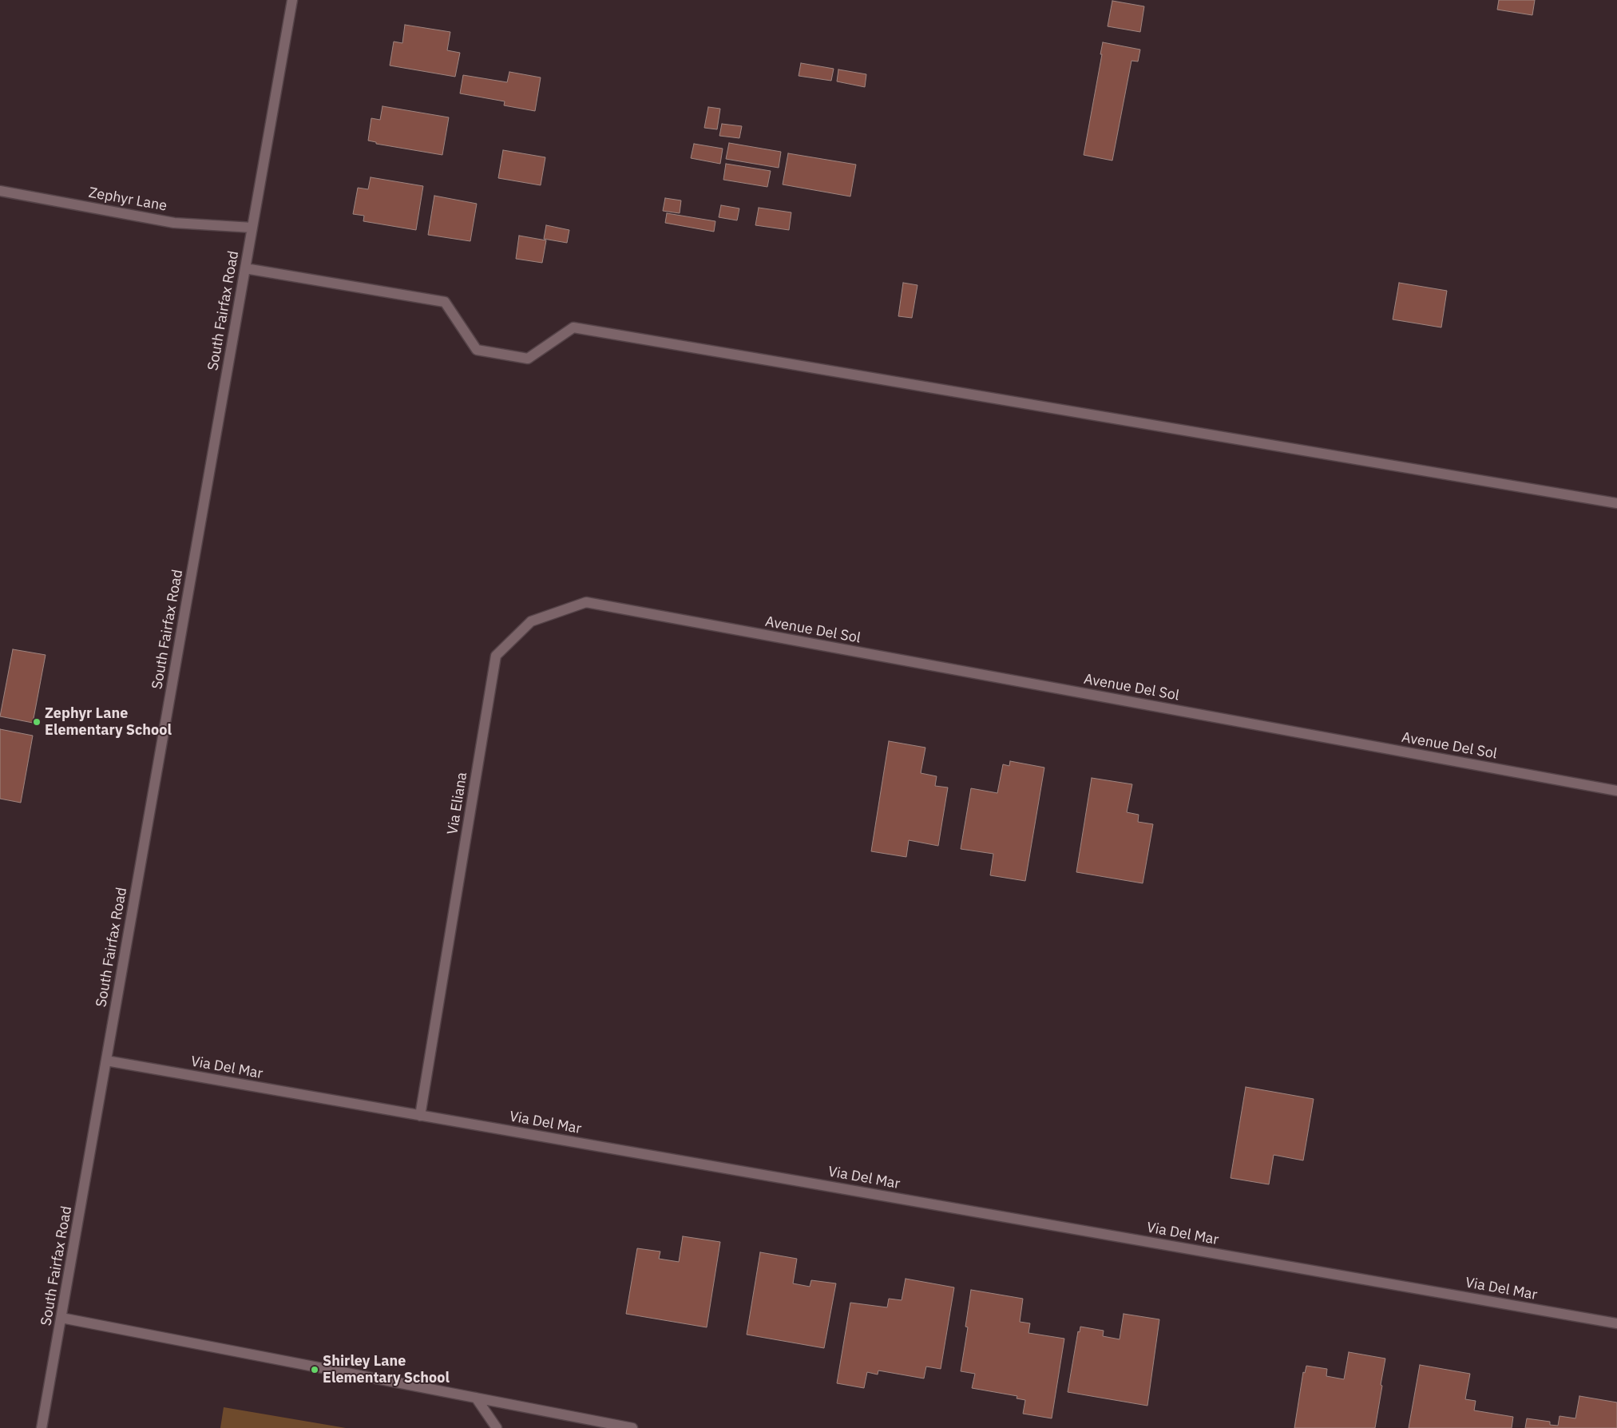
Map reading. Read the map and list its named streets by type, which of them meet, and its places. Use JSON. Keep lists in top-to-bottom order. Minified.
{"streets":{"street":["Zephyr Lane","South Fairfax Road","Avenue Del Sol","Via Eliana","Via Del Mar"]},"crossings":[["Zephyr Lane","South Fairfax Road"],["South Fairfax Road","Via Del Mar"],["Avenue Del Sol","Via Eliana"],["Via Eliana","Via Del Mar"]],"places":["Zephyr Lane Elementary School","Shirley Lane Elementary School"]}
